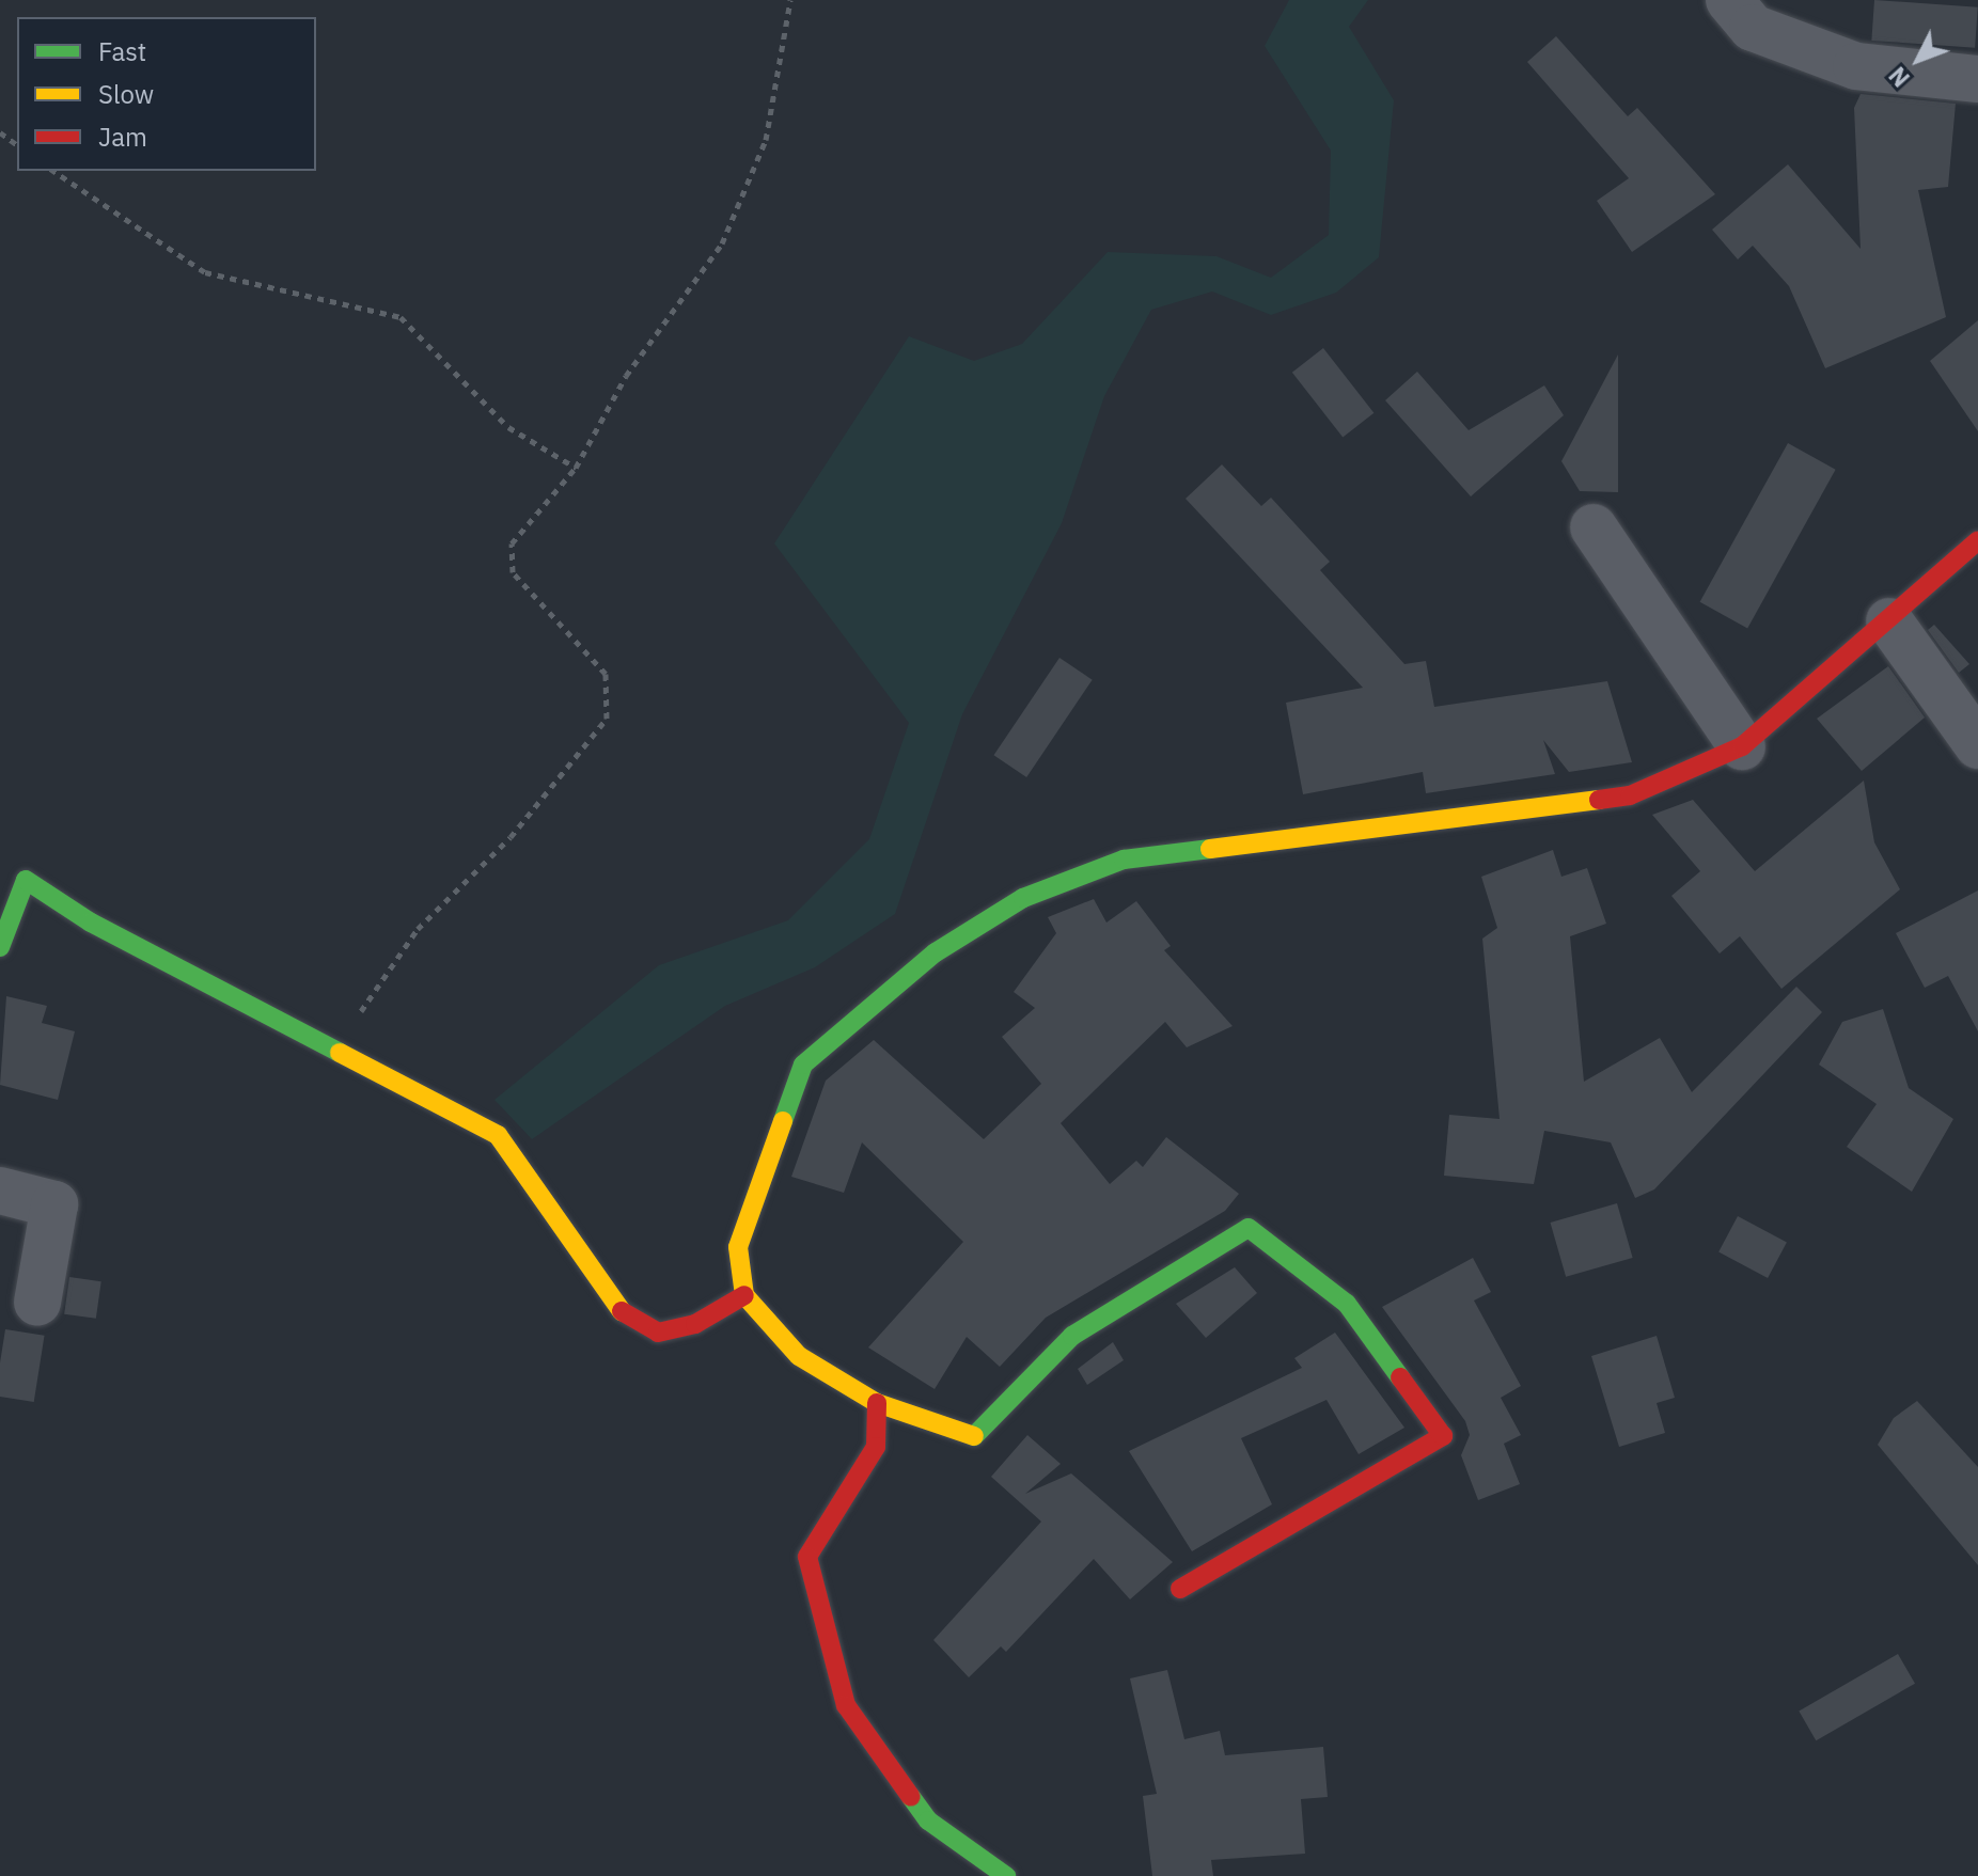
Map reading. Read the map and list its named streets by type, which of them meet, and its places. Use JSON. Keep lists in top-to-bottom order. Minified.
{"legend":["Fast","Slow","Jam"],"north":"bottom left"}
